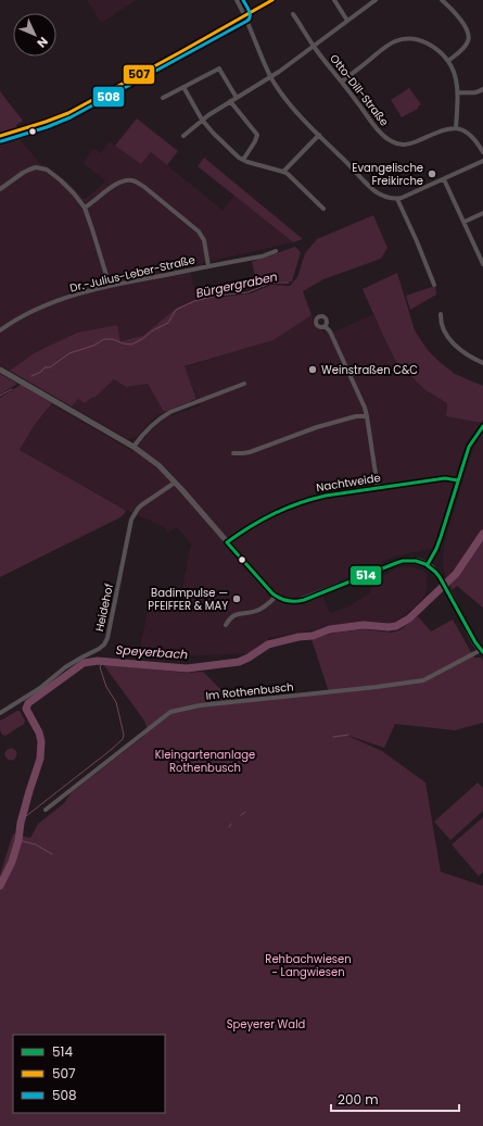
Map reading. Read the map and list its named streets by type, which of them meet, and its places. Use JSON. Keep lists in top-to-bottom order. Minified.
{"streets":{"street":["Otto-Dill-Straße","Dr.-Julius-Leber-Straße","Nachtweide","Heidehof","Im Rothenbusch"]},"water":["Bürgergraben","Speyerbach"],"parks":["Kleingartenanlage Rothenbusch","Rehbachwiesen - Langwiesen","Speyerer Wald"],"places":["Evangelische Freikirche","Weinstraßen C&C","Badimpulse — PFEIFFER & MAY"],"lines":["transit line 507","transit line 508","transit line 514"],"legend":["514","507","508"],"scale_bar":"200 m","north":"bottom right"}
